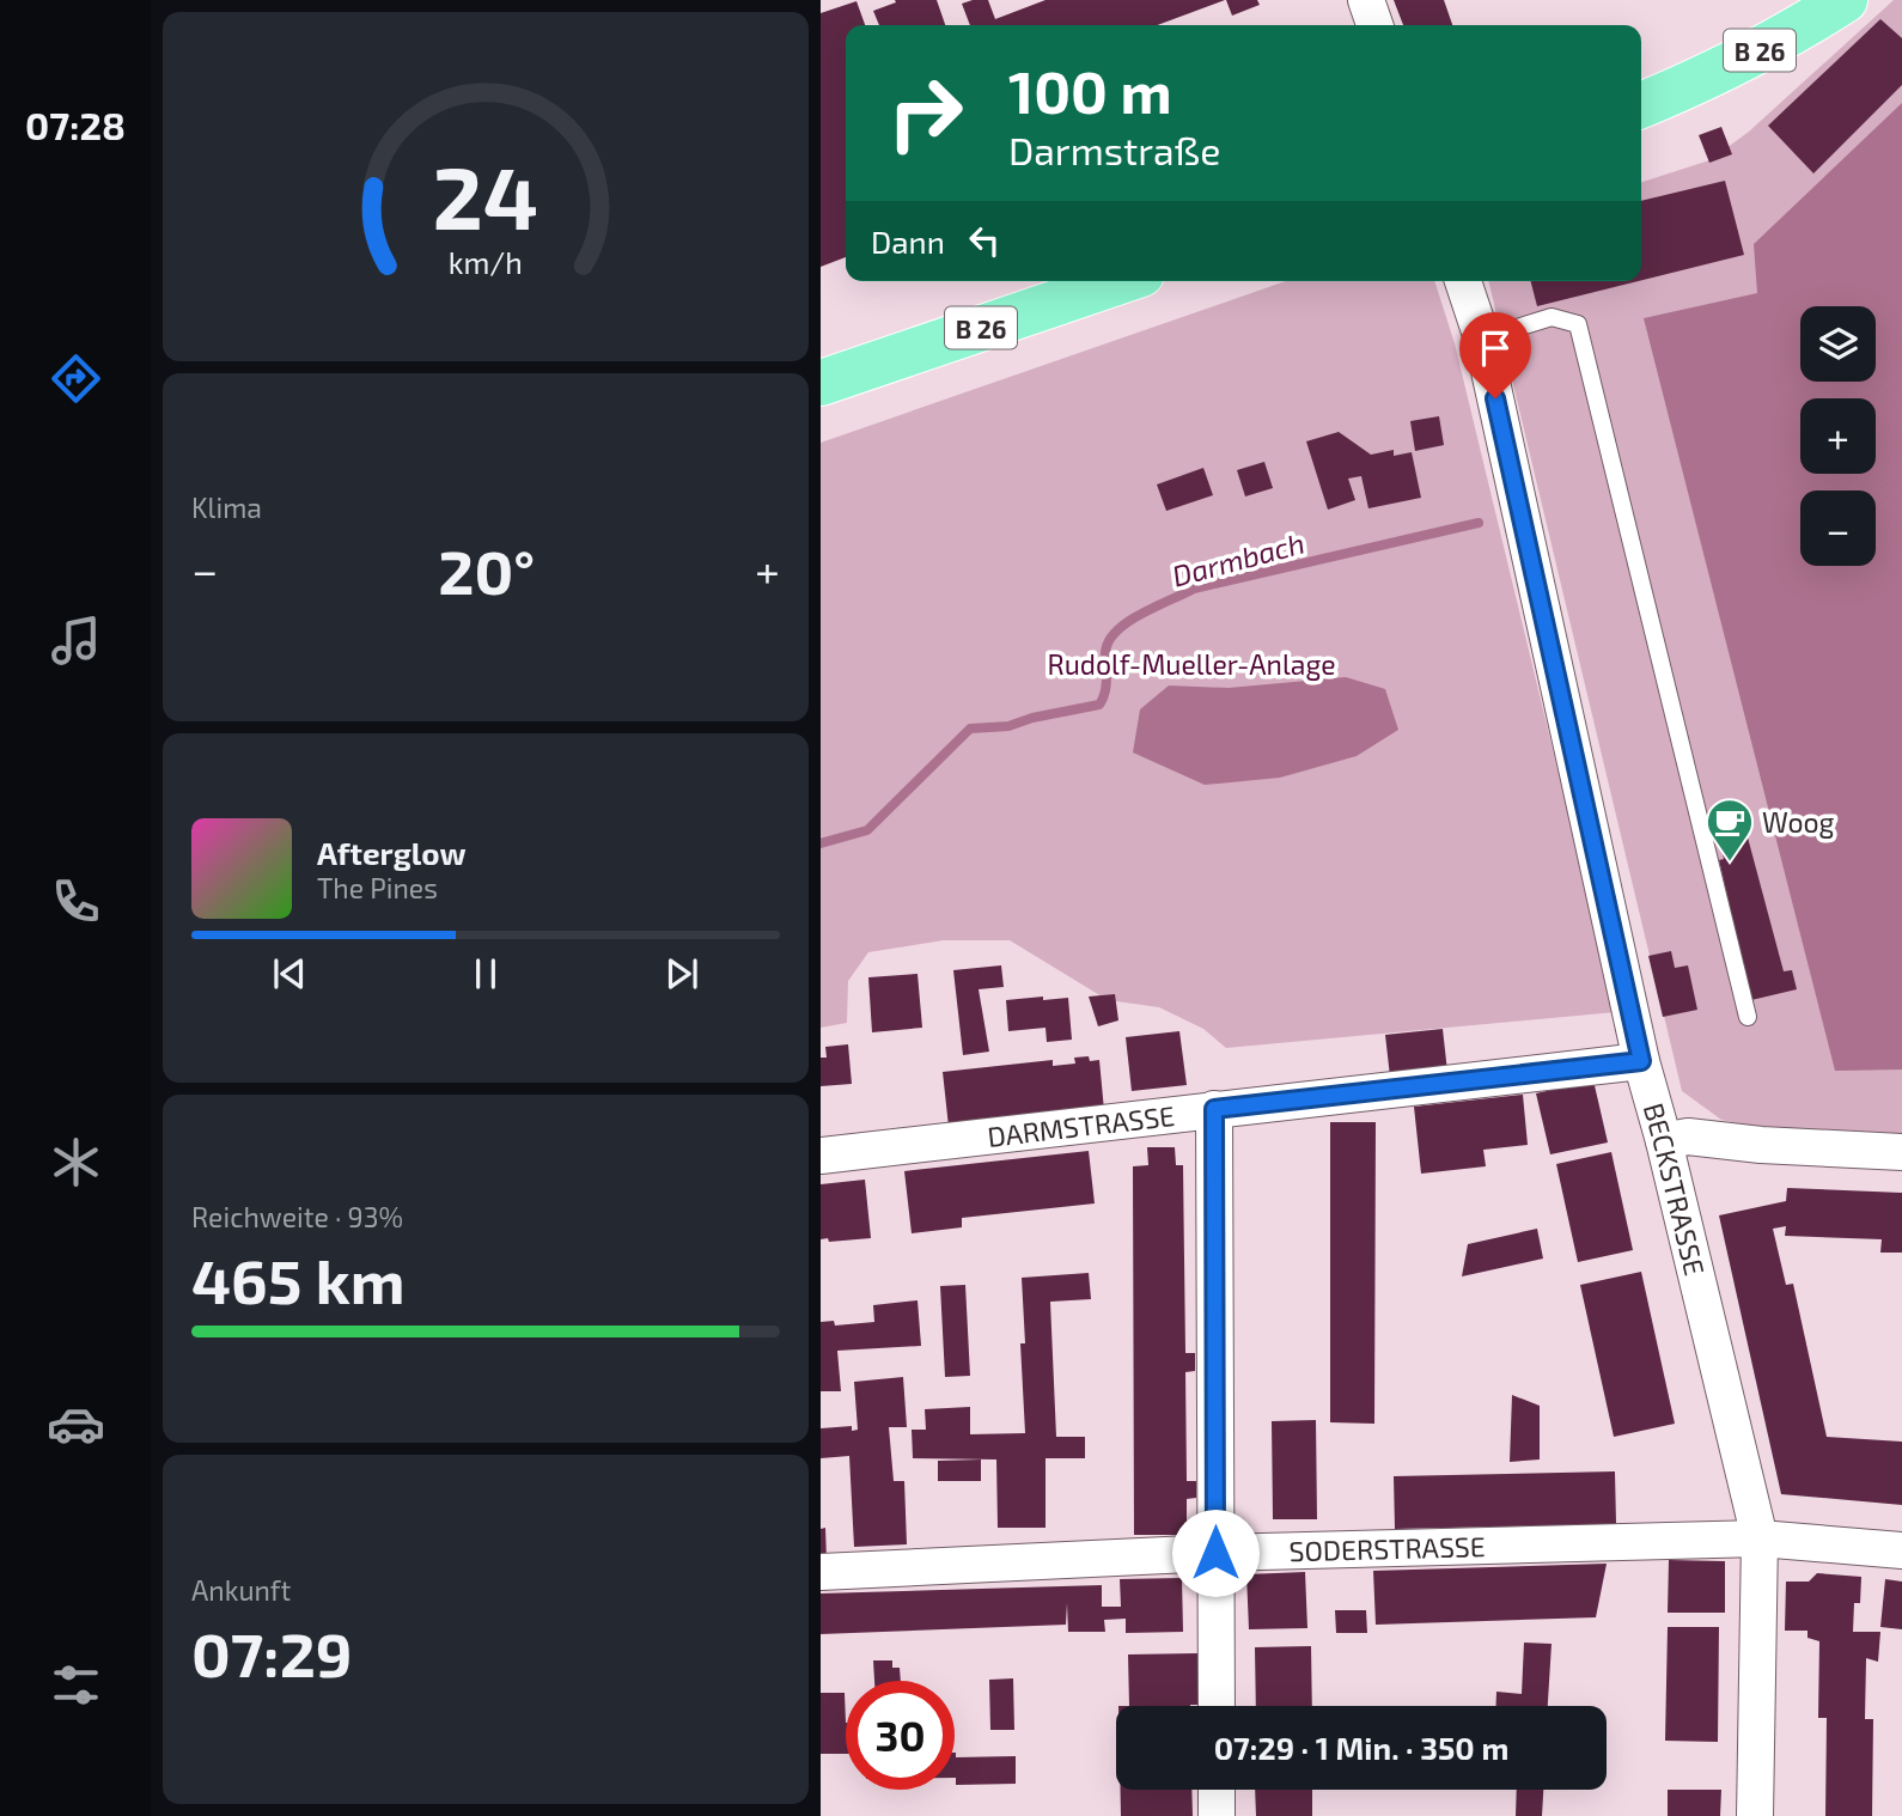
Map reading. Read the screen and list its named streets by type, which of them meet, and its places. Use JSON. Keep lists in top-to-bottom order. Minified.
{"streets":{"main road":["B 26"],"street":["DARMSTRASSE","BECKSTRASSE","SODERSTRASSE"]},"crossings":[["DARMSTRASSE","BECKSTRASSE"],["BECKSTRASSE","SODERSTRASSE"]],"water":["Darmbach"],"parks":["Rudolf-Mueller-Anlage"],"places":{"cafe":["Woog"]},"page":{"tabs":"07:28","turn":["100 m","Darmstraße"],"then":"Dann","map_buttons":["+","−"],"tile":["Klima",["Reichweite · 93%","465 km"],["Ankunft","07:29"]],"heat":["−","20°","+"],"song":["Afterglow","The Pines"],"limit":"30","trip":"07:29 · 1 Min. · 350 m","gauge":["24","km/h"]}}
